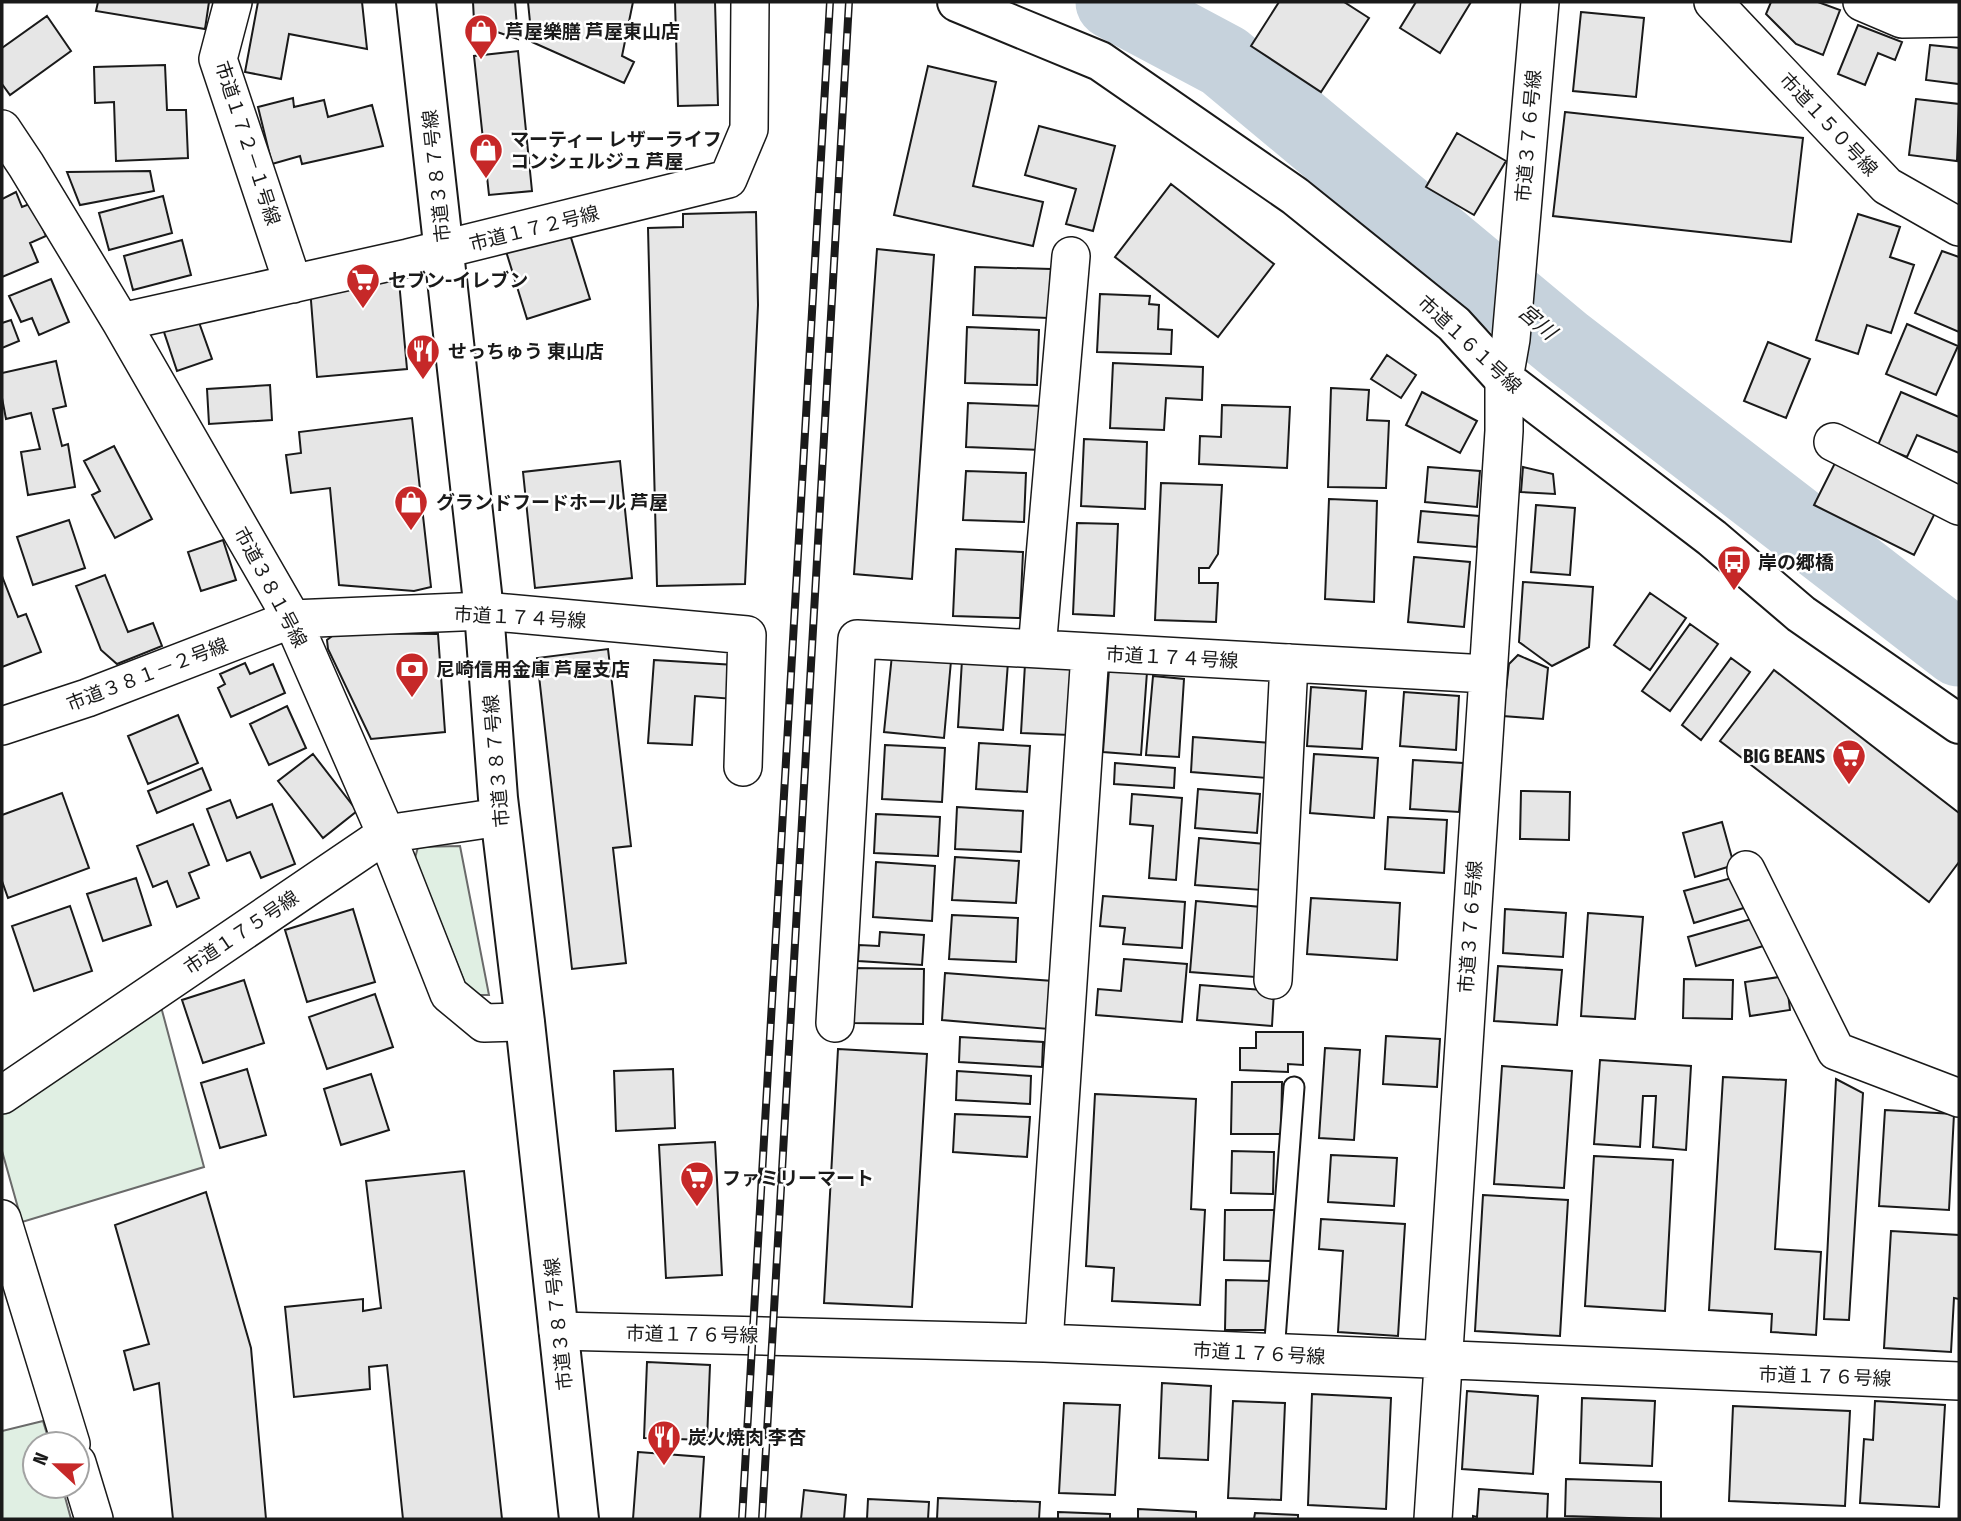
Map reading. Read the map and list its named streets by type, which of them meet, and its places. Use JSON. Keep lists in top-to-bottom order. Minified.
{"streets":{"street":["市道１５０号線","市道３７６号線","市道１７２－１号線","市道３８７号線","市道１７２号線","市道１６１号線","市道３８１号線","市道１７４号線","市道３８１－２号線","市道１７５号線","市道１７６号線"]},"crossings":[["市道３７６号線","市道１６１号線"],["市道３７６号線","市道１７４号線"],["市道３７６号線","市道１７６号線"],["市道１７２－１号線","市道１７２号線"],["市道３８７号線","市道１７２号線"],["市道３８７号線","市道３８１号線"],["市道３８７号線","市道１７４号線"],["市道３８７号線","市道１７５号線"],["市道３８７号線","市道１７６号線"],["市道１７２号線","市道３８１号線"],["市道３８１号線","市道１７４号線"],["市道３８１号線","市道３８１－２号線"],["市道３８１号線","市道１７５号線"],["市道１７４号線","市道３８１－２号線"]],"water":["宮川"],"places":{"shop":["芦屋樂膳 芦屋東山店","マーティー レザーライフ コンシェルジュ 芦屋","グランドフードホール 芦屋"],"supermarket":["セブン-イレブン","BIG BEANS","ファミリーマート"],"restaurant":["せっちゅう 東山店","炭火焼肉 李杏"],"bus stop":["岸の郷橋"],"bank":["尼崎信用金庫 芦屋支店"]},"north":"left"}
